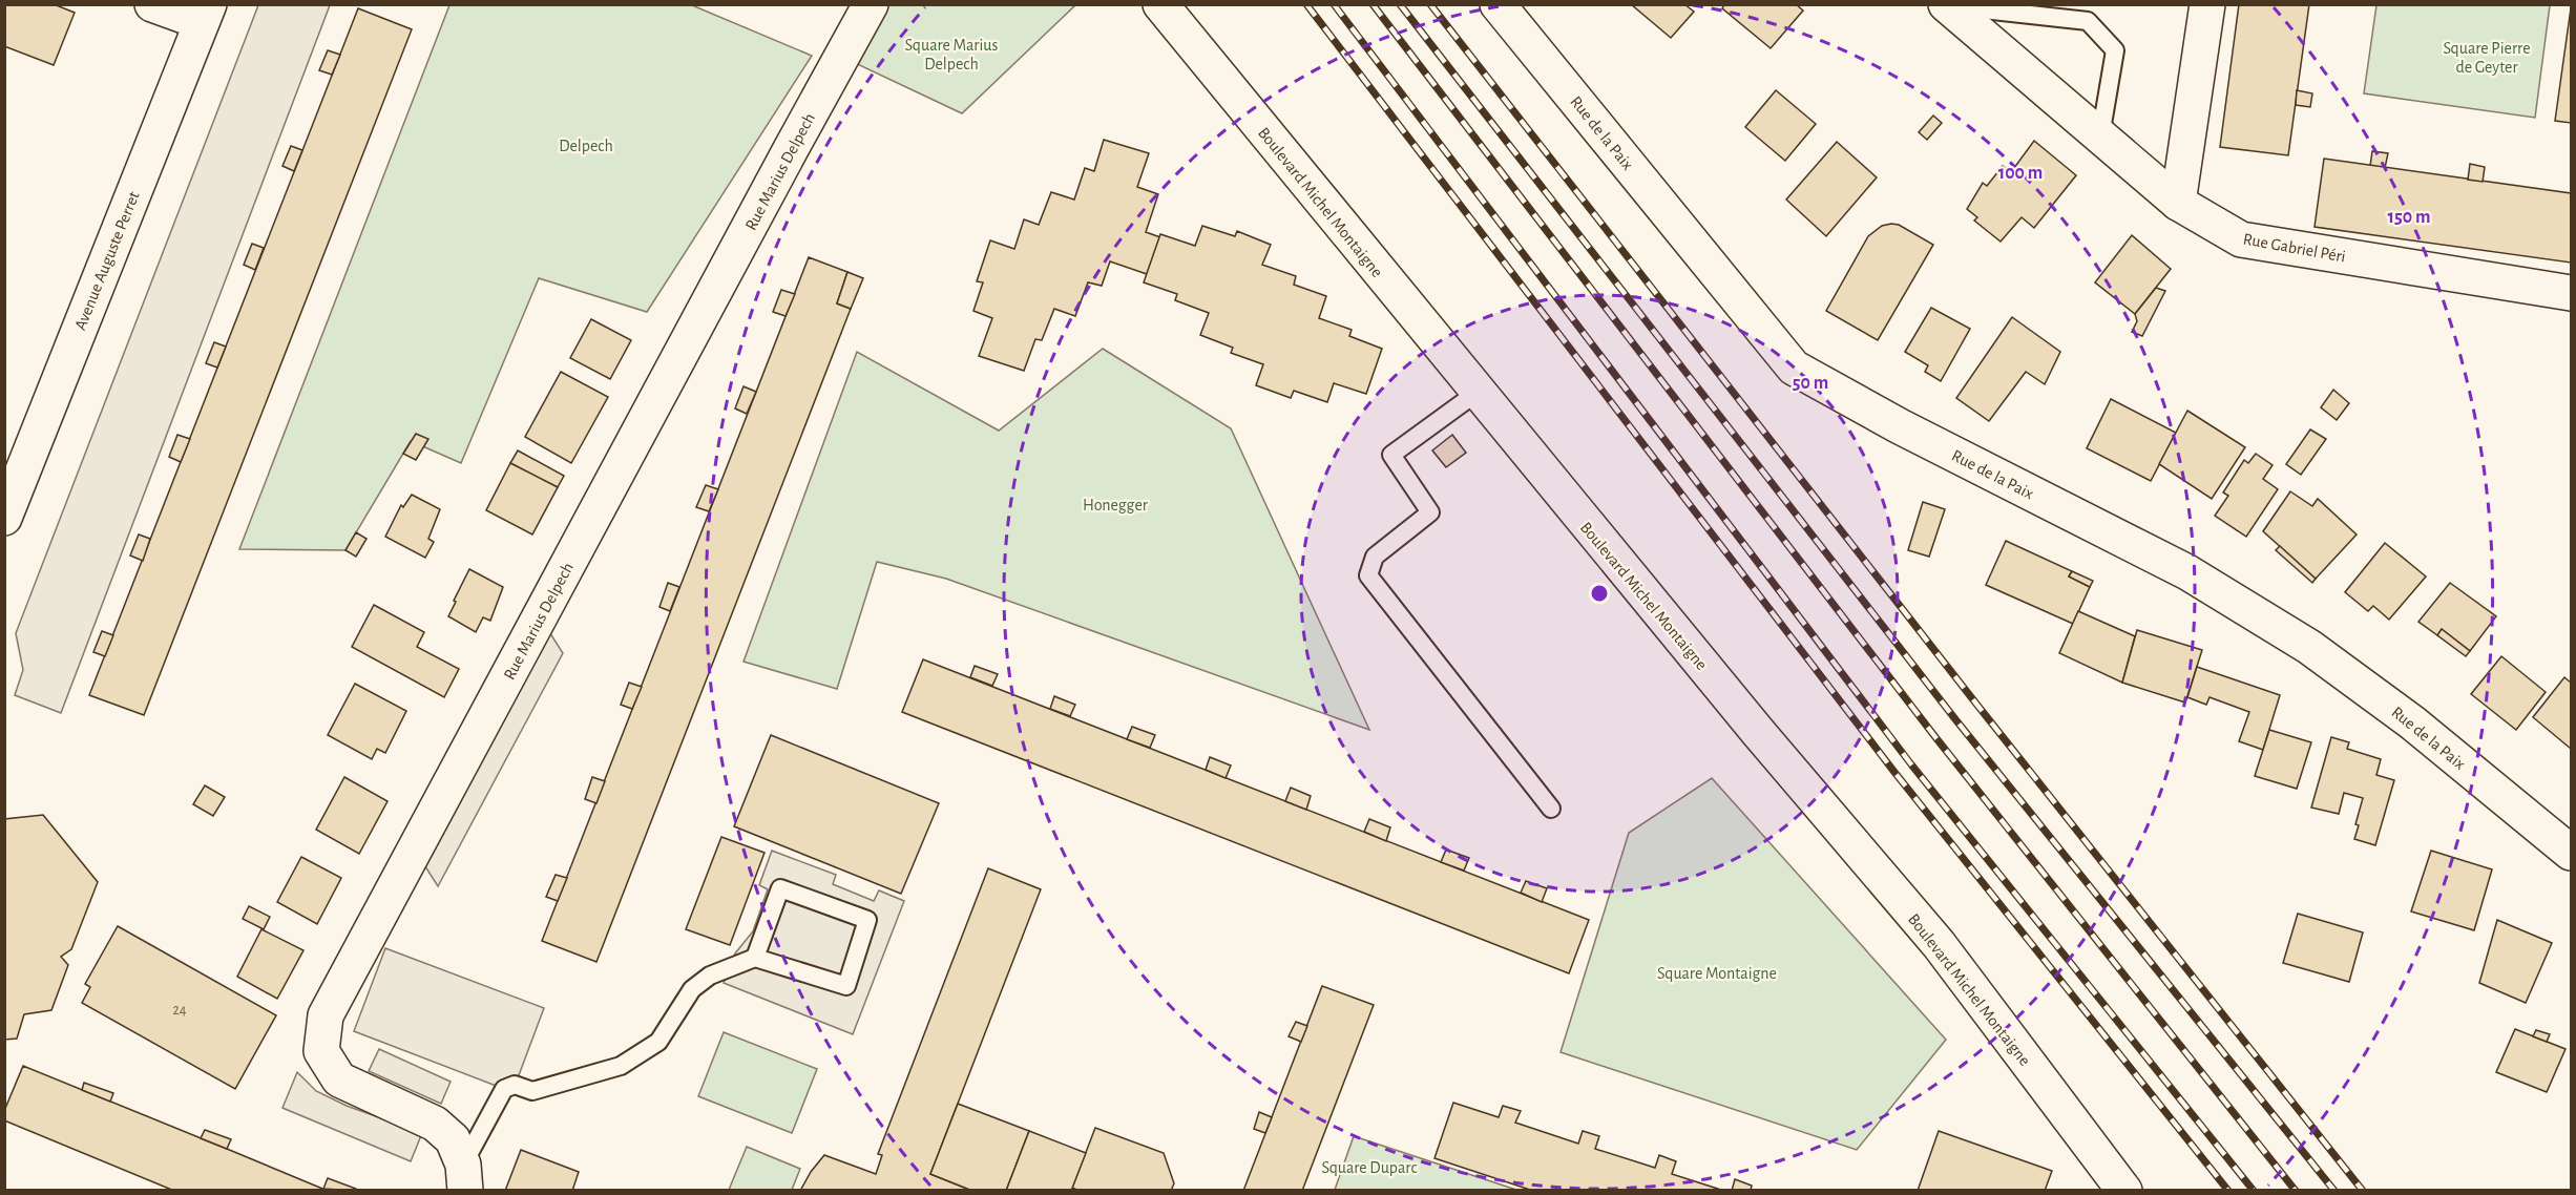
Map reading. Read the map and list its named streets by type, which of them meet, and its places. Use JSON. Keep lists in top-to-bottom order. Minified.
{"streets":{"street":["Rue de la Paix","Rue Marius Delpech","Boulevard Michel Montaigne","Rue Gabriel Péri","Avenue Auguste Perret"]},"parks":["Square Marius Delpech","Square Pierre de Geyter","Delpech","Honegger","Square Montaigne","Square Duparc"],"house_numbers":["24"],"rings":["100 m","150 m","50 m"]}
